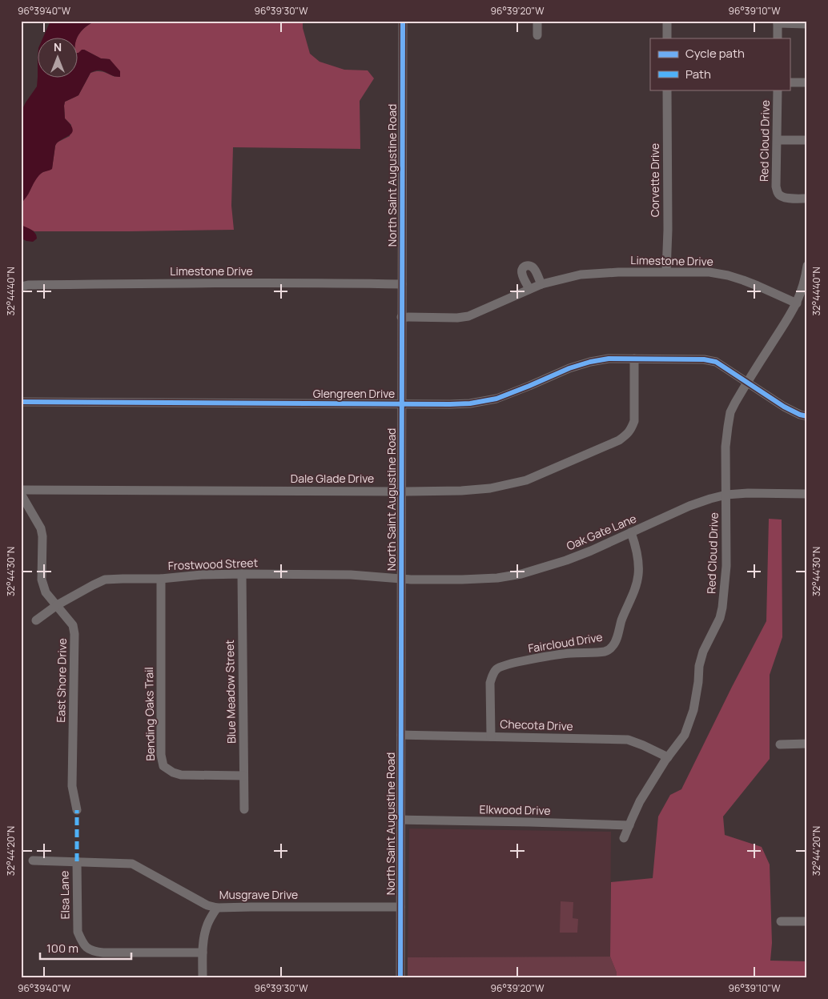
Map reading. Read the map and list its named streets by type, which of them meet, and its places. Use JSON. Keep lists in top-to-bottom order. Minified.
{"streets":{"street":["Red Cloud Drive","North Saint Augustine Road","Corvette Drive","Limestone Drive","Glengreen Drive","Dale Glade Drive","Oak Gate Lane","Frostwood Street","Faircloud Drive","East Shore Drive","Blue Meadow Street","Bending Oaks Trail","Checota Drive","Elkwood Drive","Elsa Lane","Musgrave Drive"]},"crossings":[["Red Cloud Drive","Limestone Drive"],["Red Cloud Drive","Glengreen Drive"],["Red Cloud Drive","Oak Gate Lane"],["Red Cloud Drive","Checota Drive"],["Red Cloud Drive","Elkwood Drive"],["North Saint Augustine Road","Limestone Drive"],["North Saint Augustine Road","Glengreen Drive"],["North Saint Augustine Road","Dale Glade Drive"],["North Saint Augustine Road","Oak Gate Lane"],["North Saint Augustine Road","Frostwood Street"],["North Saint Augustine Road","Checota Drive"],["North Saint Augustine Road","Elkwood Drive"],["North Saint Augustine Road","Musgrave Drive"],["Corvette Drive","Limestone Drive"],["Glengreen Drive","Dale Glade Drive"],["Oak Gate Lane","Frostwood Street"],["Oak Gate Lane","Faircloud Drive"],["Frostwood Street","East Shore Drive"],["Frostwood Street","Blue Meadow Street"],["Frostwood Street","Bending Oaks Trail"],["Faircloud Drive","Checota Drive"],["Blue Meadow Street","Bending Oaks Trail"],["Elsa Lane","Musgrave Drive"]],"legend":["Cycle path","Path"],"scale_bar":"100 m","north":"top","coordinates":["96°39'40\"W","96°39'30\"W","96°39'20\"W","96°39'10\"W","32°44'40\"N","32°44'30\"N","32°44'20\"N"]}
